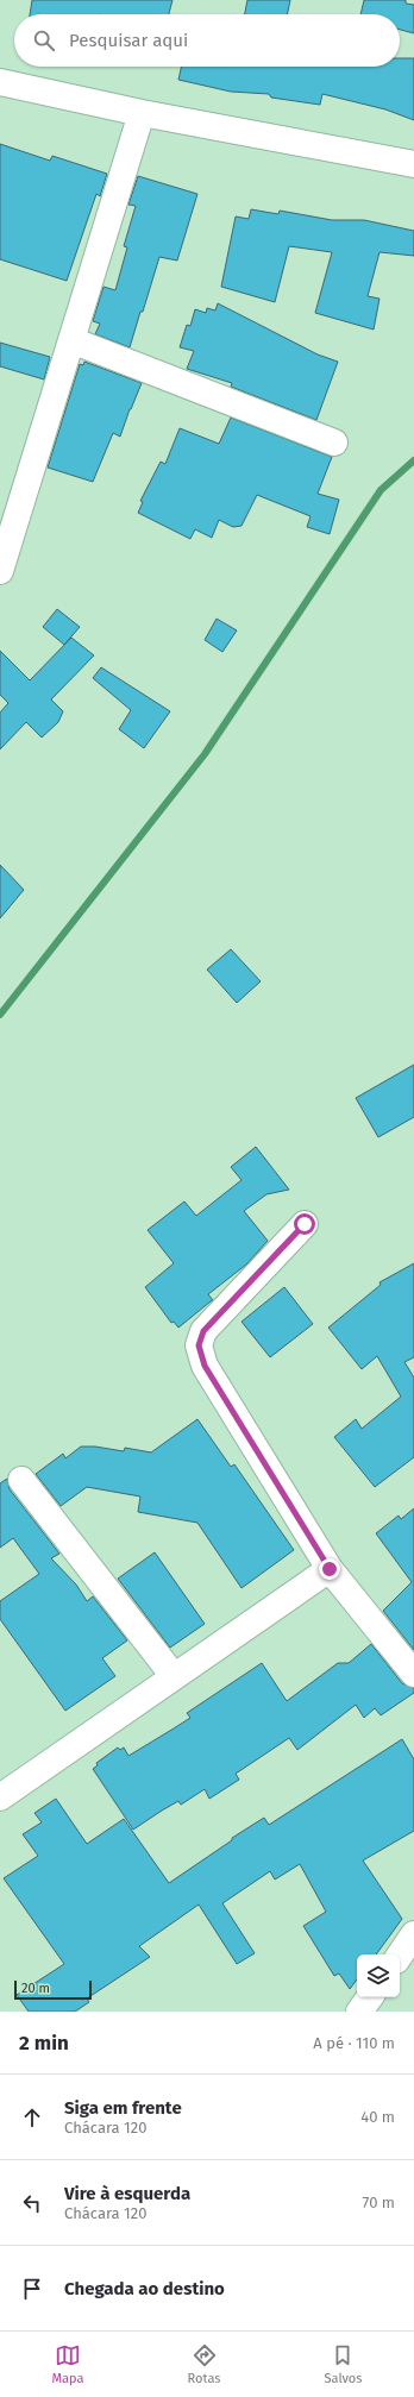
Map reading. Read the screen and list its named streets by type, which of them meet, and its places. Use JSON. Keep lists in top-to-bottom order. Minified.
{"scale_bar":"20 m","page":{"search":"Pesquisar aqui","scale":"20 m","heading":["2 min","A pé · 110 m"],"list":[["Siga em frente","Chácara 120","40 m"],["Vire à esquerda","Chácara 120","70 m"],"Chegada ao destino"],"nav":["Mapa","Rotas","Salvos"]}}
